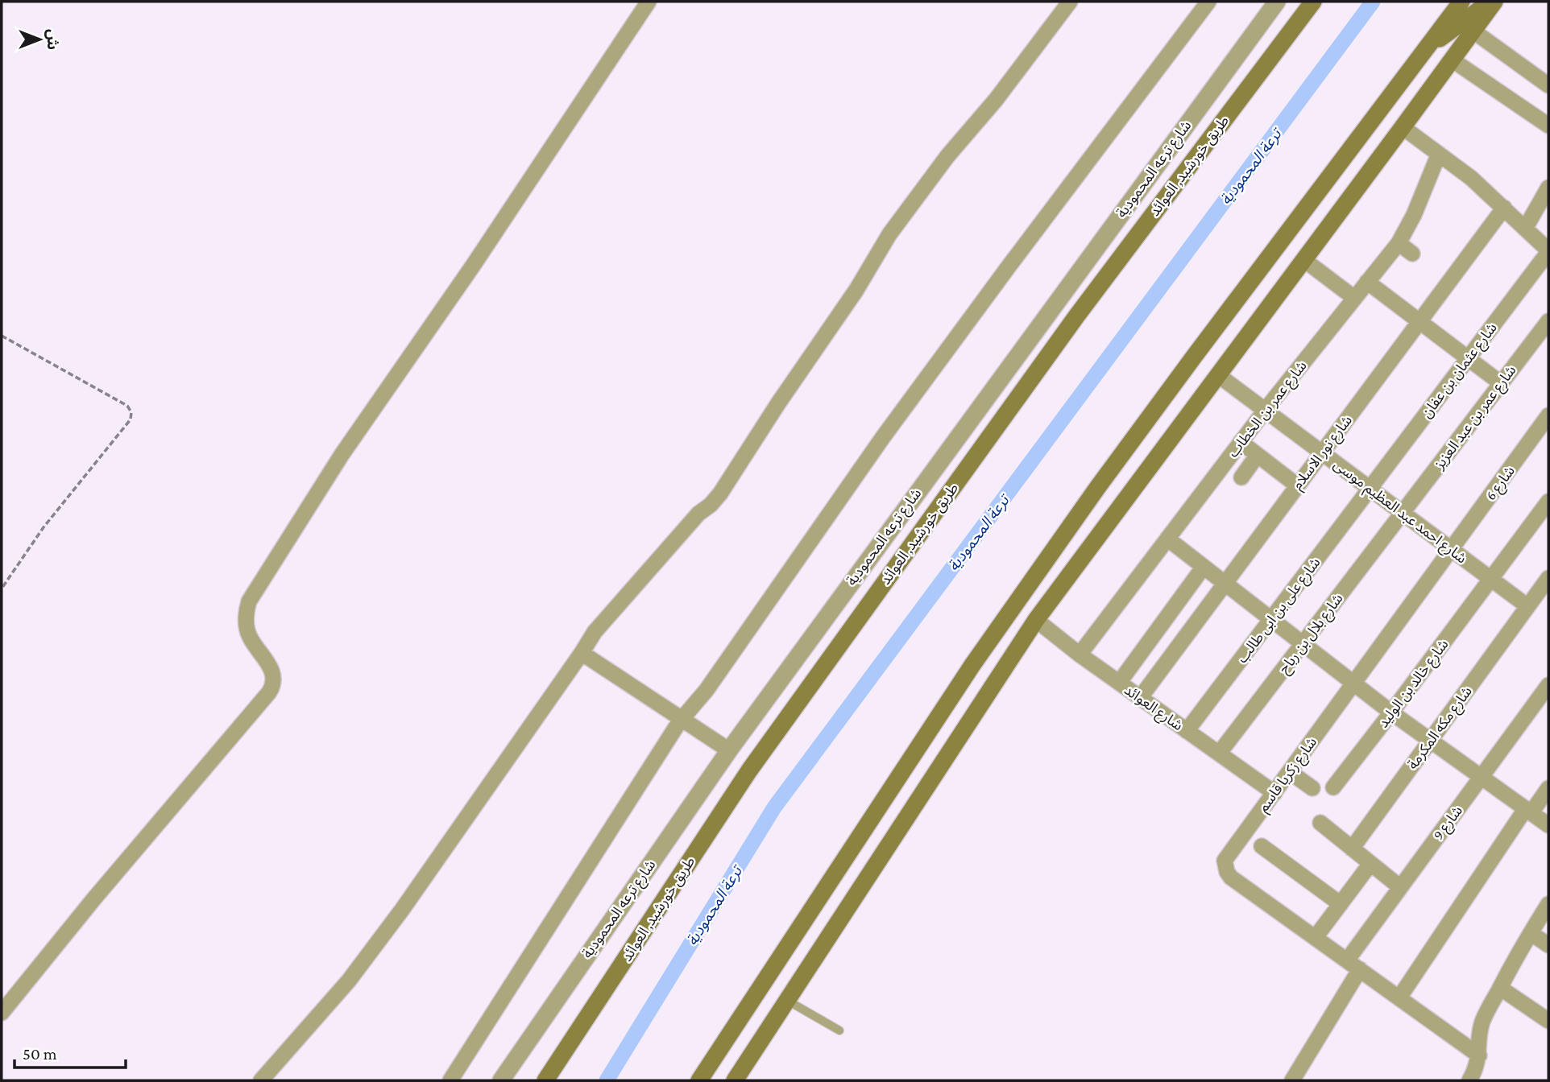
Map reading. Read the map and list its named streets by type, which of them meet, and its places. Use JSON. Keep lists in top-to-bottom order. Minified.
{"streets":{"main road":["طريق خورشيد, العوائد"],"street":["شارع ترعه المحمودية","شارع عثمان بن عفان","شارع عمر بن الخطاب","شارع عمر بن عبد العزيز","شارع نور الاسلام","شارع 6","شارع احمد عبد العظيم موسى","شارع على بن ابى طالب","شارع بلال بن رباح","شارع خالد بن الوليد","شارع العوائد","شارع مكه المكرمة","شارع زكريا قاسم","شارع 9"]},"crossings":[["شارع عثمان بن عفان","شارع احمد عبد العظيم موسى"],["شارع عثمان بن عفان","شارع على بن ابى طالب"],["شارع عمر بن الخطاب","شارع احمد عبد العظيم موسى"],["شارع عمر بن الخطاب","شارع العوائد"],["شارع عمر بن عبد العزيز","شارع احمد عبد العظيم موسى"],["شارع عمر بن عبد العزيز","شارع بلال بن رباح"],["شارع نور الاسلام","شارع احمد عبد العظيم موسى"],["شارع نور الاسلام","شارع العوائد"],["شارع 6","شارع احمد عبد العظيم موسى"],["شارع 6","شارع زكريا قاسم"],["شارع احمد عبد العظيم موسى","شارع على بن ابى طالب"],["شارع احمد عبد العظيم موسى","شارع بلال بن رباح"],["شارع احمد عبد العظيم موسى","شارع خالد بن الوليد"],["شارع احمد عبد العظيم موسى","شارع مكه المكرمة"],["شارع على بن ابى طالب","شارع العوائد"],["شارع بلال بن رباح","شارع العوائد"],["شارع العوائد","شارع زكريا قاسم"]],"water":["ترعة المحمودية"],"scale_bar":"50 m","north":"right"}
